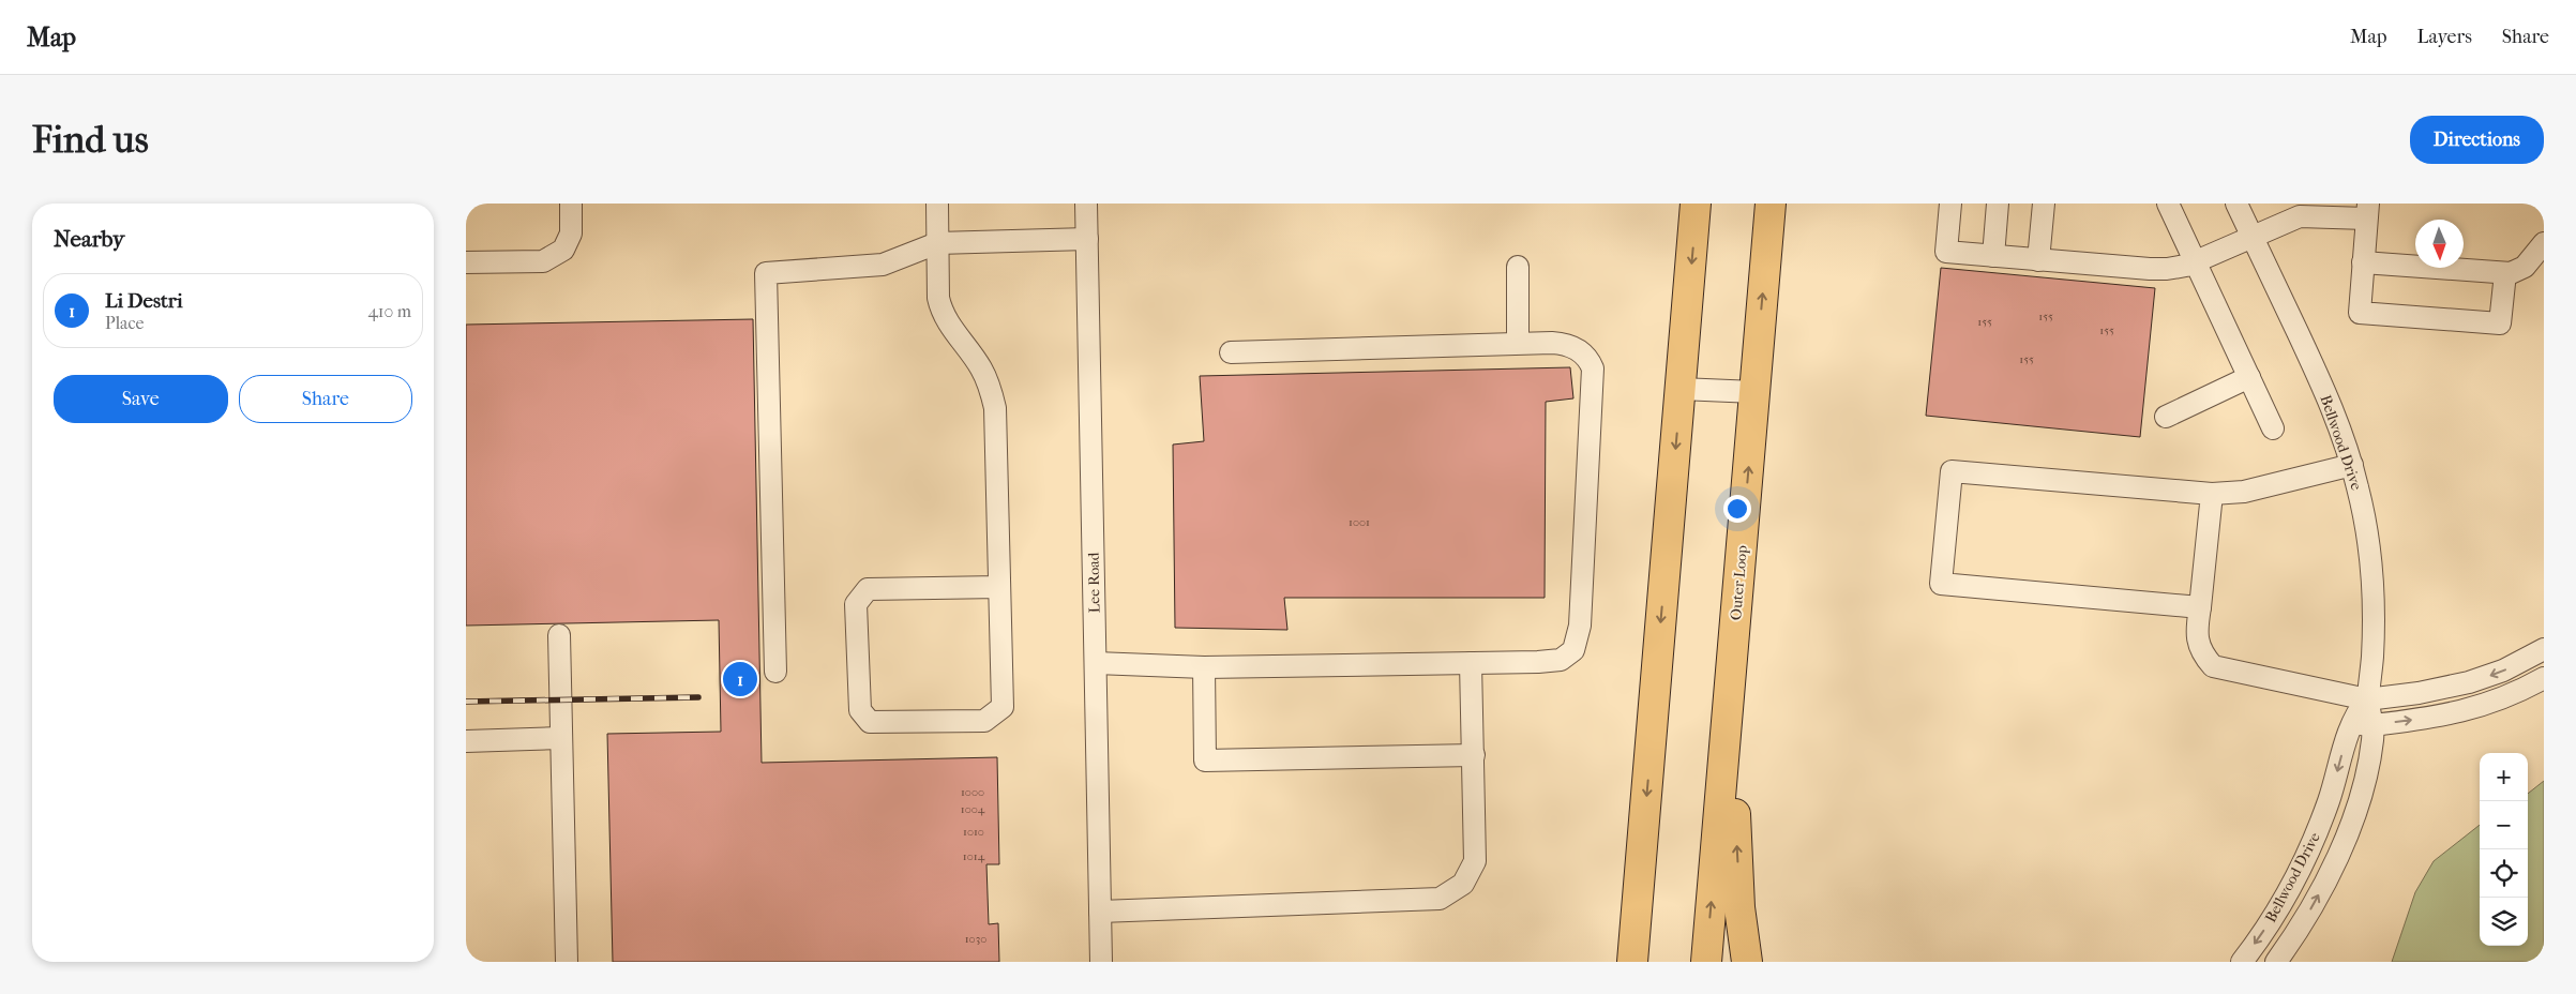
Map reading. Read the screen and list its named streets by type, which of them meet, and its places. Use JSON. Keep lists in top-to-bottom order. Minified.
{"streets":{"highway":["Outer Loop"],"street":["Bellwood Drive","Lee Road"]},"house_numbers":["155","155","155","155","1001","1000","1004","1010","1014","1030"],"north":"bottom","page":{"header":"Map","nav":["Map","Layers","Share"],"buttons":["Directions",["Save","Share"]],"title":"Find us","heading":"Nearby","list":[{"mark":"1","name":"Li Destri","note":"Place","value":"410 m"}],"pins":"1","map_buttons":["+","−"]}}
